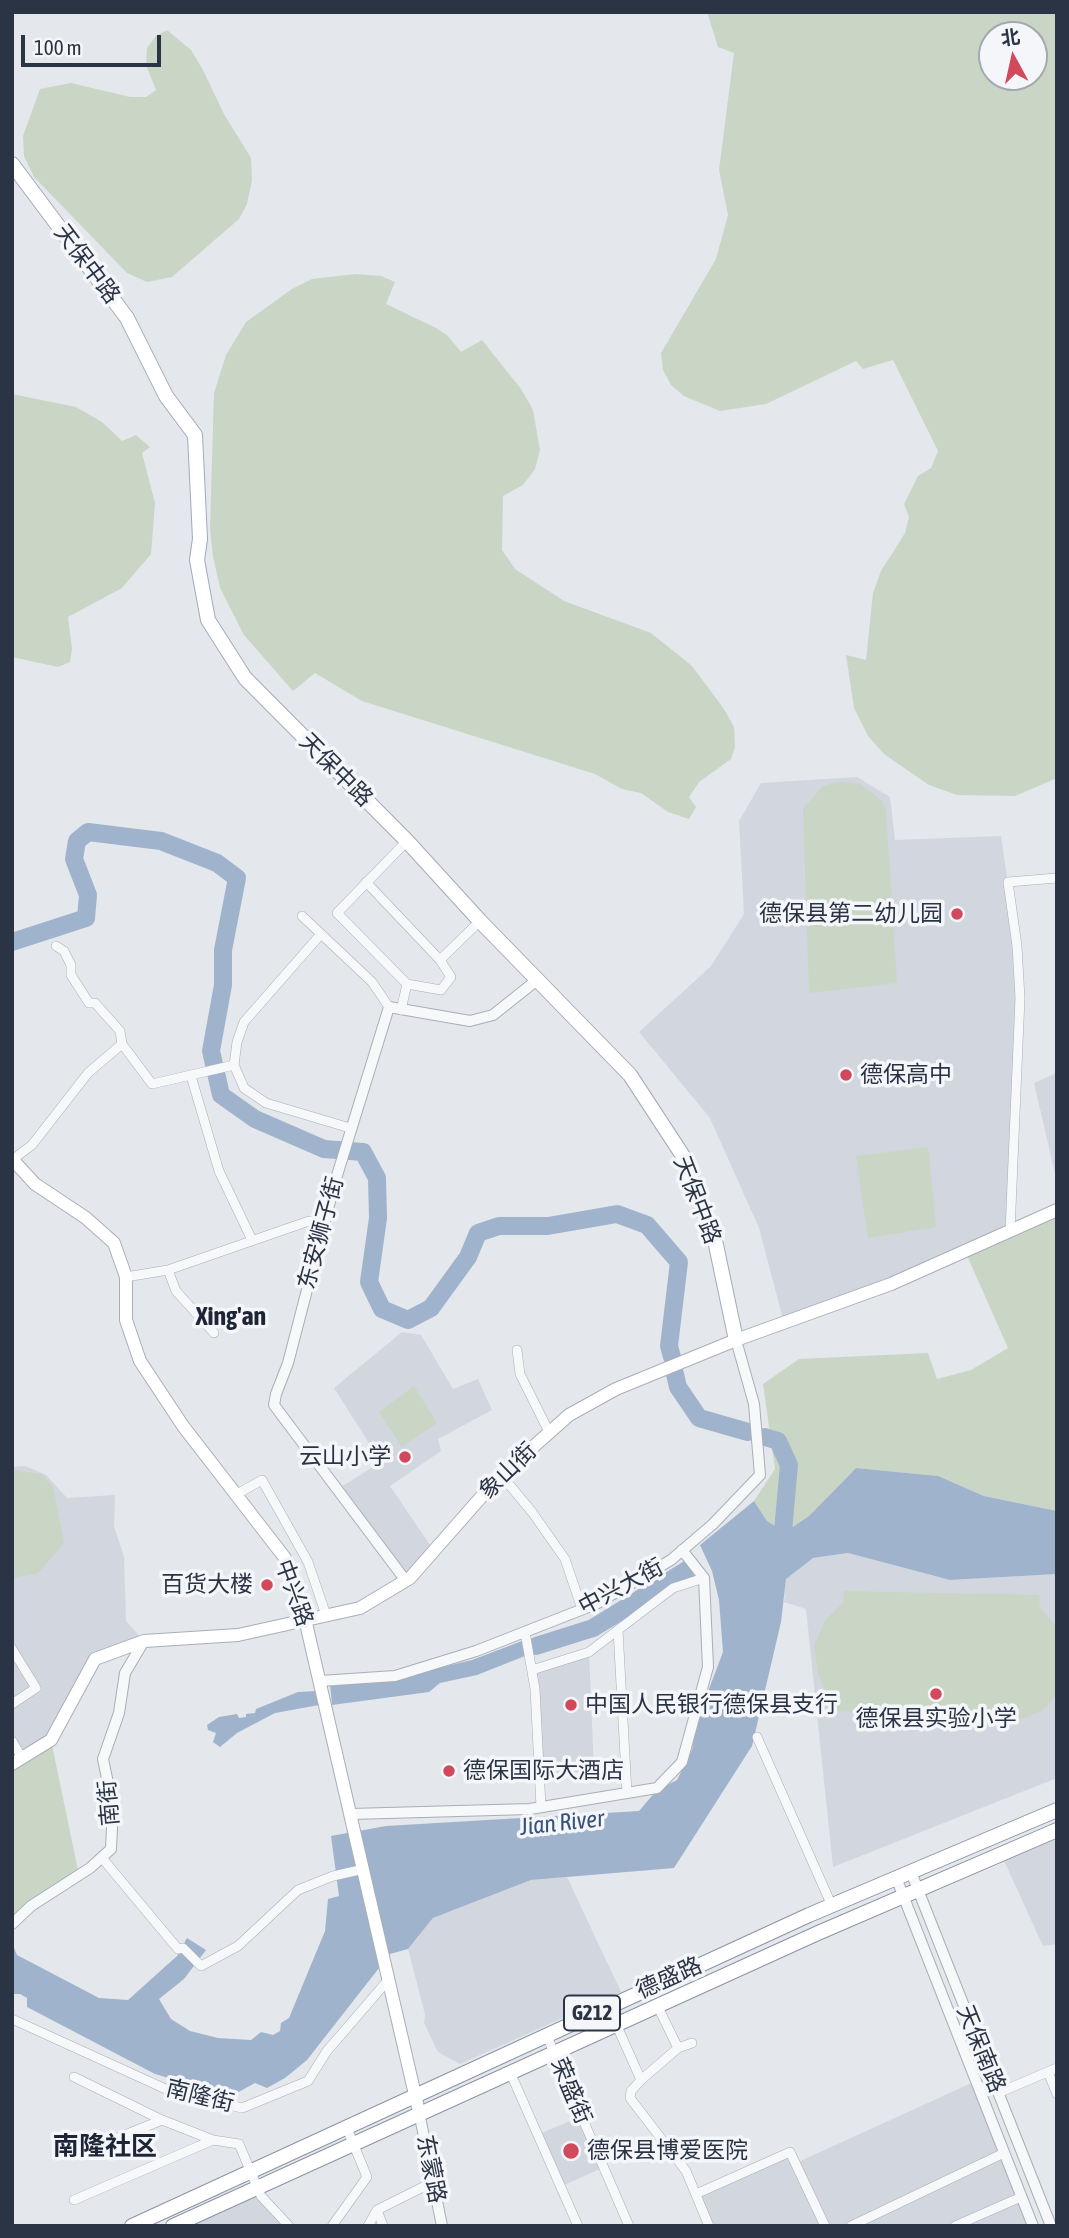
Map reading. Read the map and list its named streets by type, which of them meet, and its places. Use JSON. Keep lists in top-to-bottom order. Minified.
{"streets":{"main road":["天保中路","象山街","中兴路","德盛路","G212"],"street":["东安狮子街","中兴大街","南街","天保南路","荣盛街","南隆街","东蒙路"]},"crossings":[["天保中路","象山街"],["天保中路","中兴大街"],["东安狮子街","象山街"],["象山街","中兴大街"],["象山街","中兴路"],["象山街","南街"],["中兴大街","中兴路"],["中兴路","德盛路"],["中兴路","G212"],["中兴路","南隆街"],["中兴路","东蒙路"],["德盛路","天保南路"],["德盛路","荣盛街"],["G212","天保南路"],["G212","荣盛街"],["G212","东蒙路"]],"districts":["Xing'an","南隆社区"],"water":["Jian River"],"places":["德保县第二幼儿园","德保高中","云山小学","百货大楼","德保县实验小学","中国人民银行德保县支行","德保国际大酒店","德保县博爱医院"],"scale_bar":"100 m","north":"top"}
